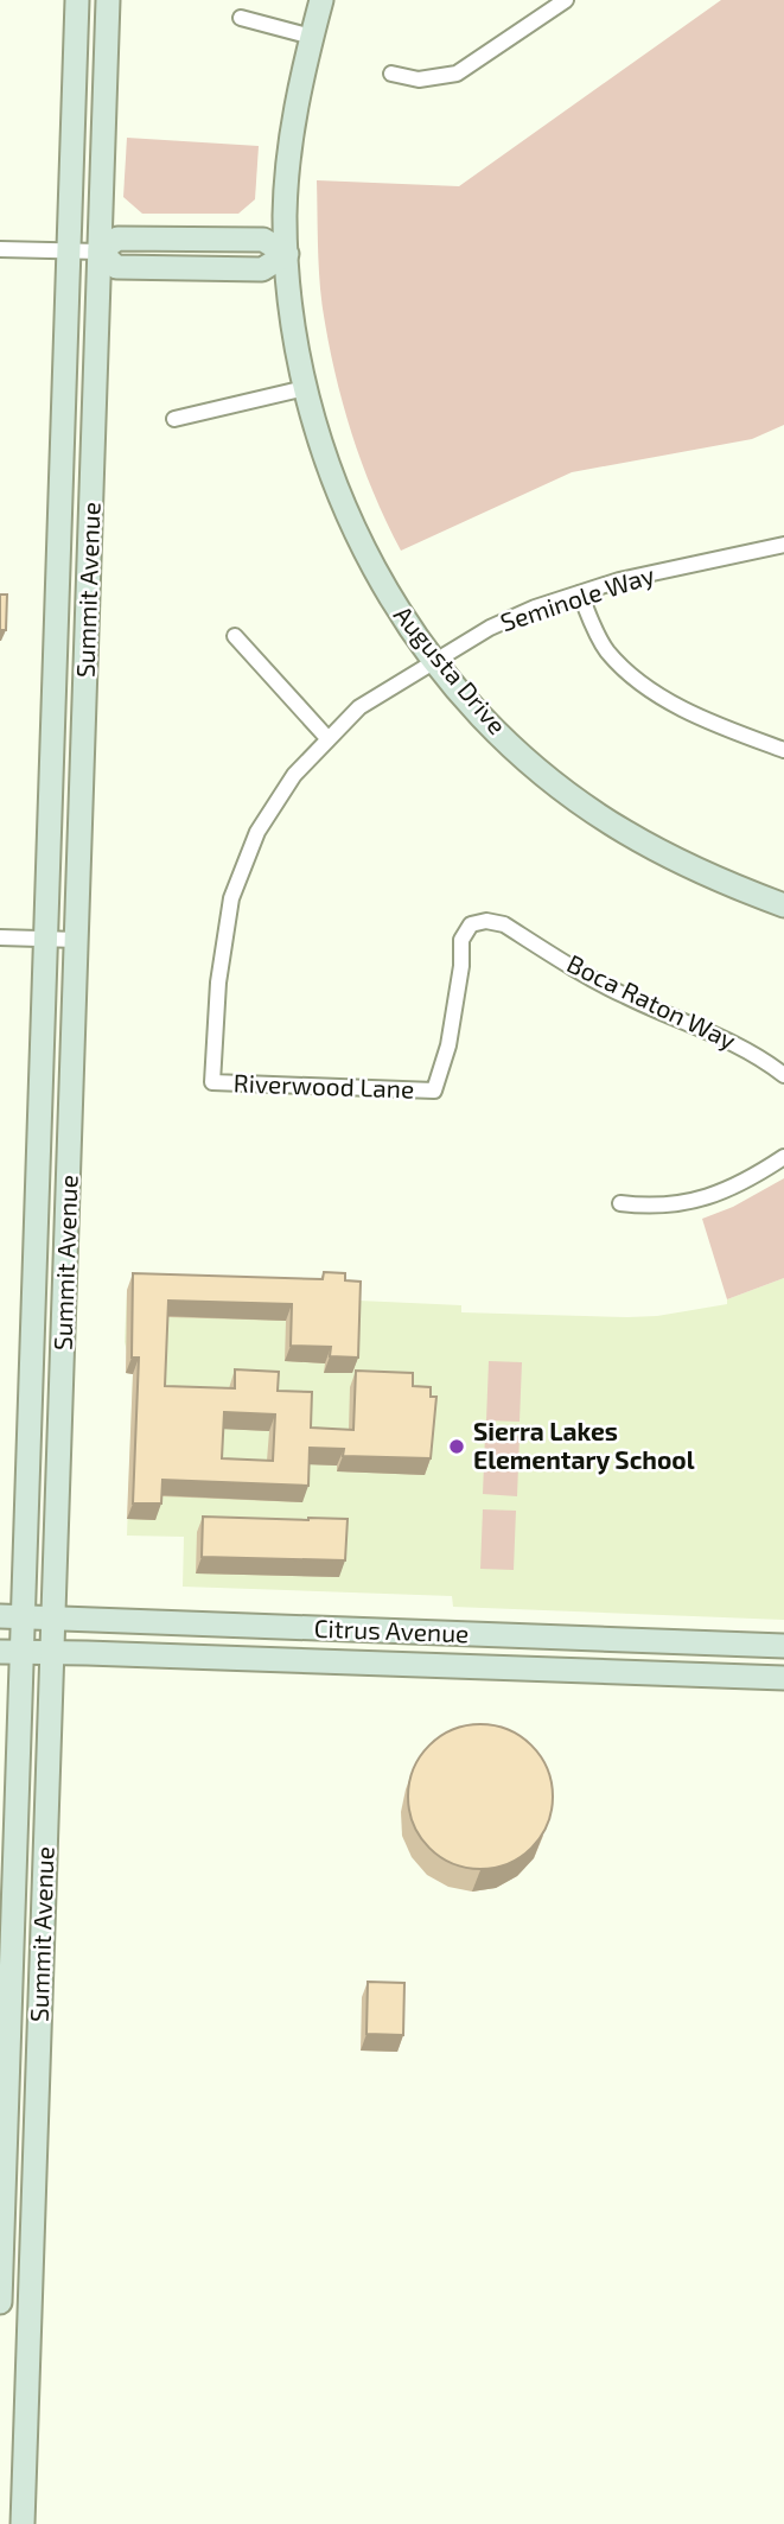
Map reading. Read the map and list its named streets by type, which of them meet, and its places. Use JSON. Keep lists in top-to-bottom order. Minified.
{"streets":{"main road":["Summit Avenue","Augusta Drive","Citrus Avenue"],"street":["Seminole Way","Boca Raton Way","Riverwood Lane"]},"crossings":[["Summit Avenue","Citrus Avenue"],["Seminole Way","Augusta Drive"],["Seminole Way","Riverwood Lane"],["Boca Raton Way","Riverwood Lane"]],"places":["Sierra Lakes Elementary School"]}
